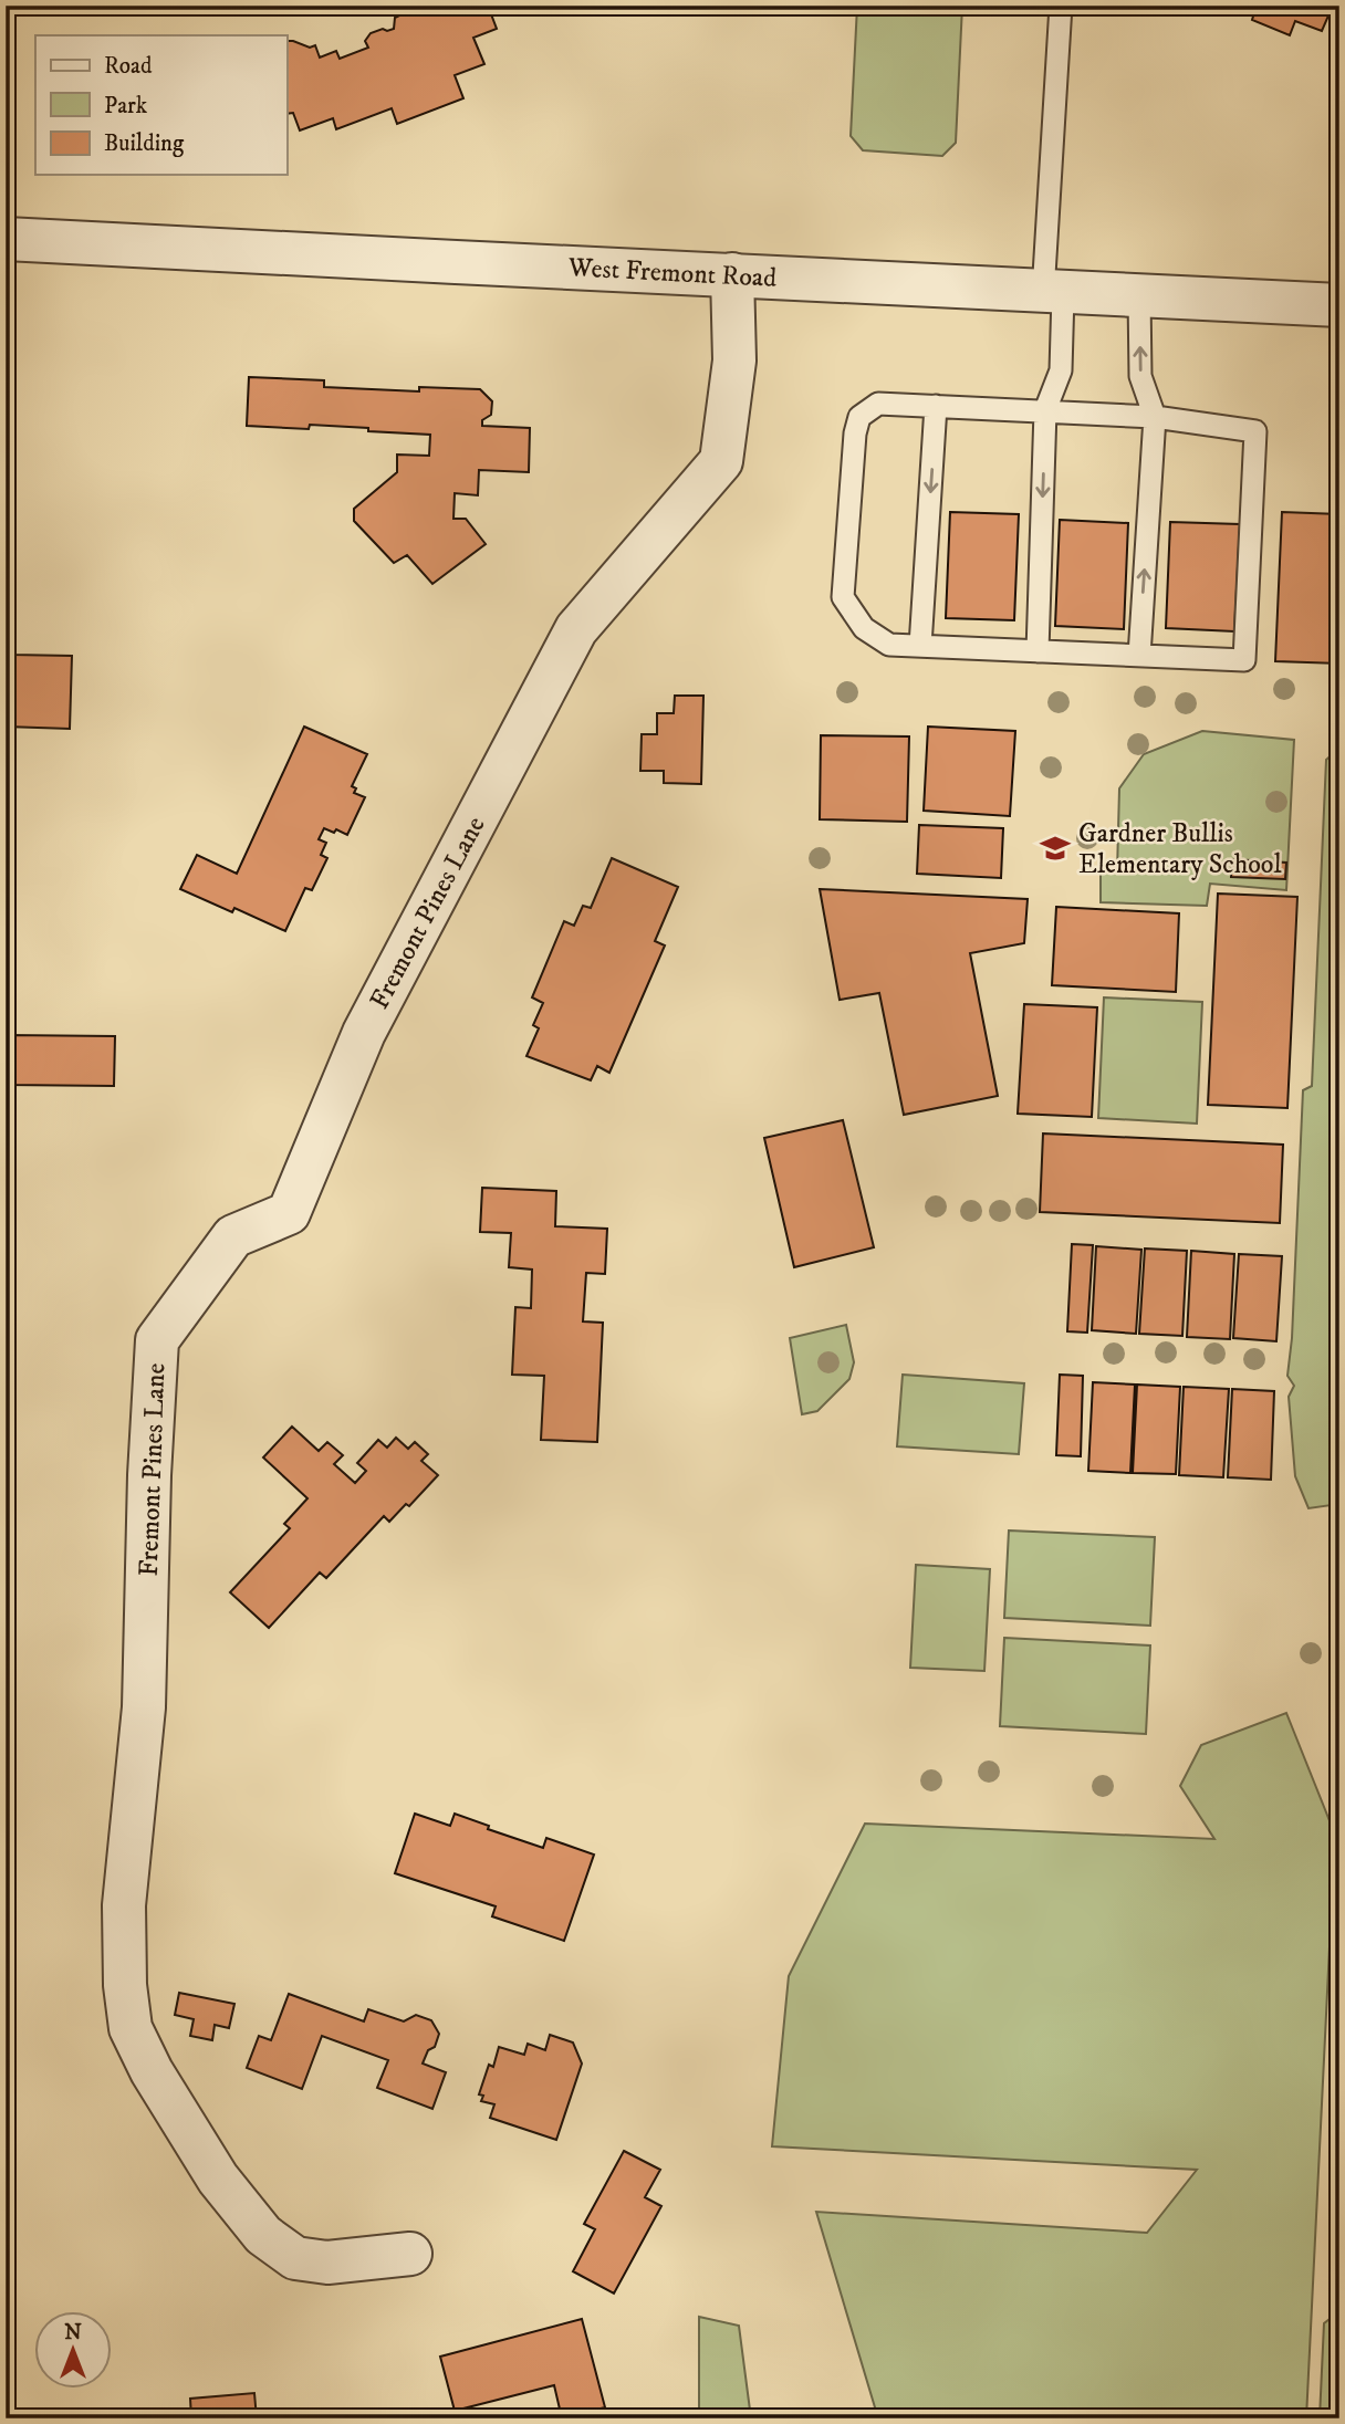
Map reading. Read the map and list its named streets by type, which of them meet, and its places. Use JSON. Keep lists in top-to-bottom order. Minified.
{"streets":{"street":["West Fremont Road","Fremont Pines Lane"]},"crossings":[["West Fremont Road","Fremont Pines Lane"]],"places":{"school or university":["Gardner Bullis Elementary School"]},"legend":["Road","Park","Building"],"north":"top"}
